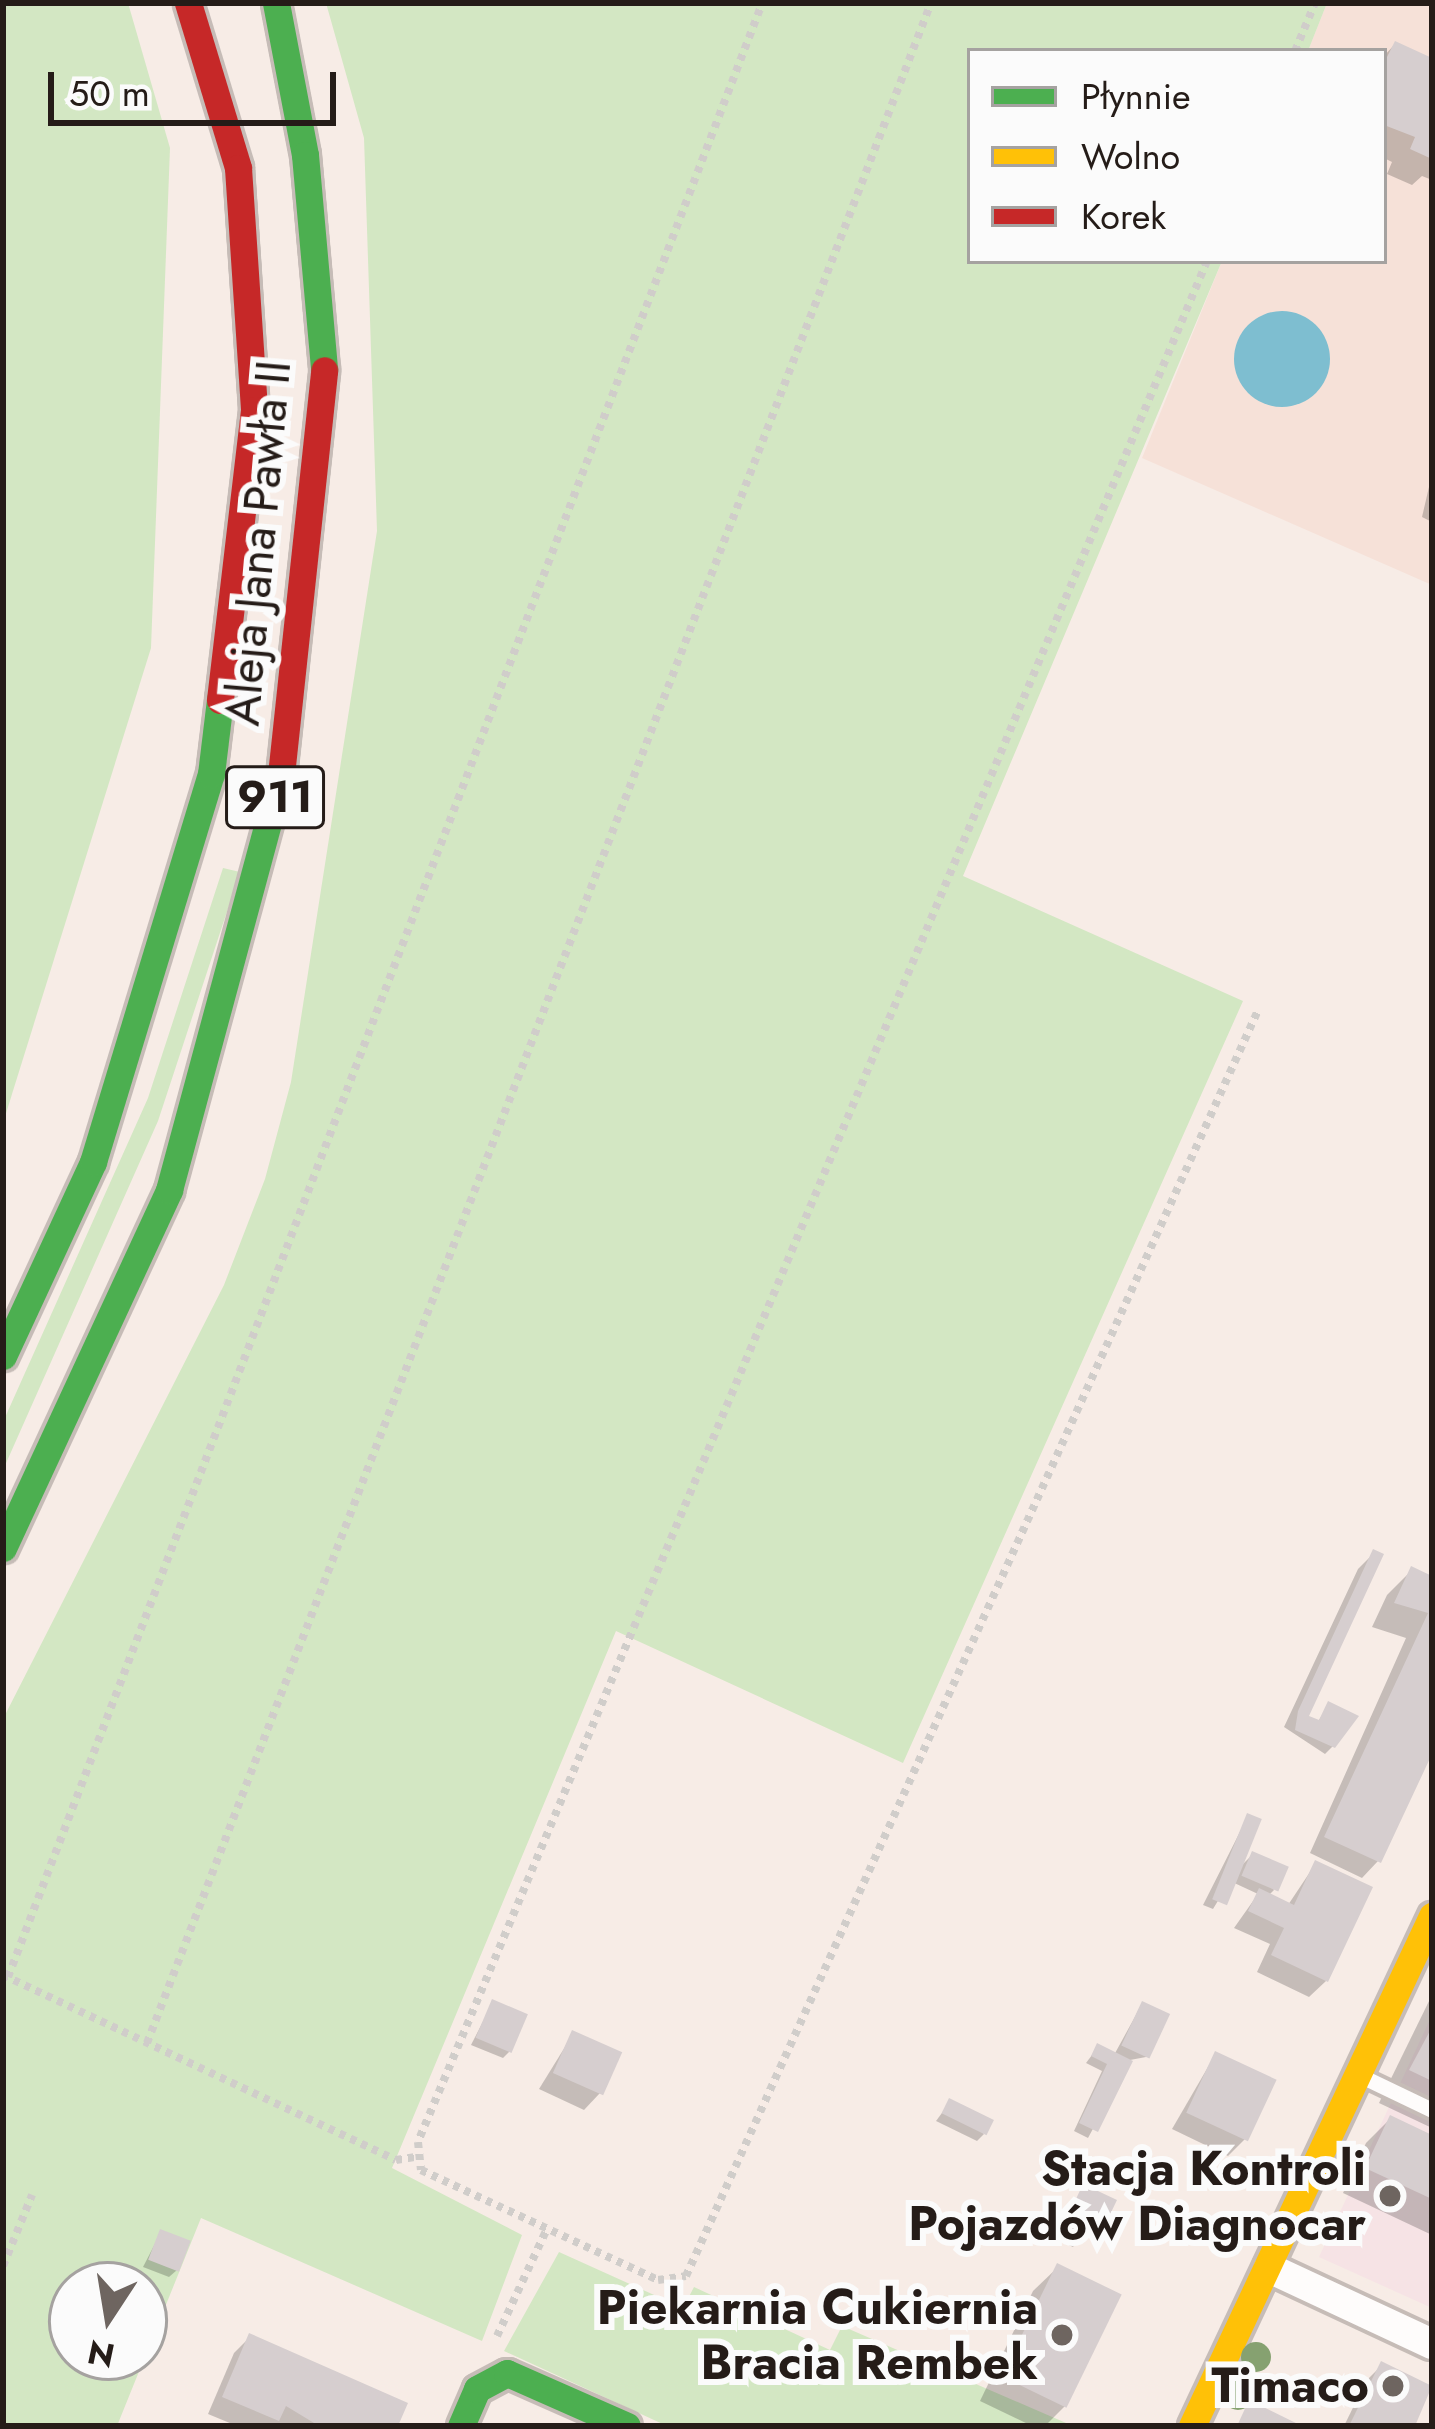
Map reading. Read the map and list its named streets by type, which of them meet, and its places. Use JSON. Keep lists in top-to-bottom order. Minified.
{"streets":{"main road":["Aleja Jana Pawła II","911"]},"places":["Stacja Kontroli Pojazdów Diagnocar","Piekarnia Cukiernia Bracia Rembek","Timaco"],"legend":["Płynnie","Wolno","Korek"],"scale_bar":"50 m","north":"bottom"}
